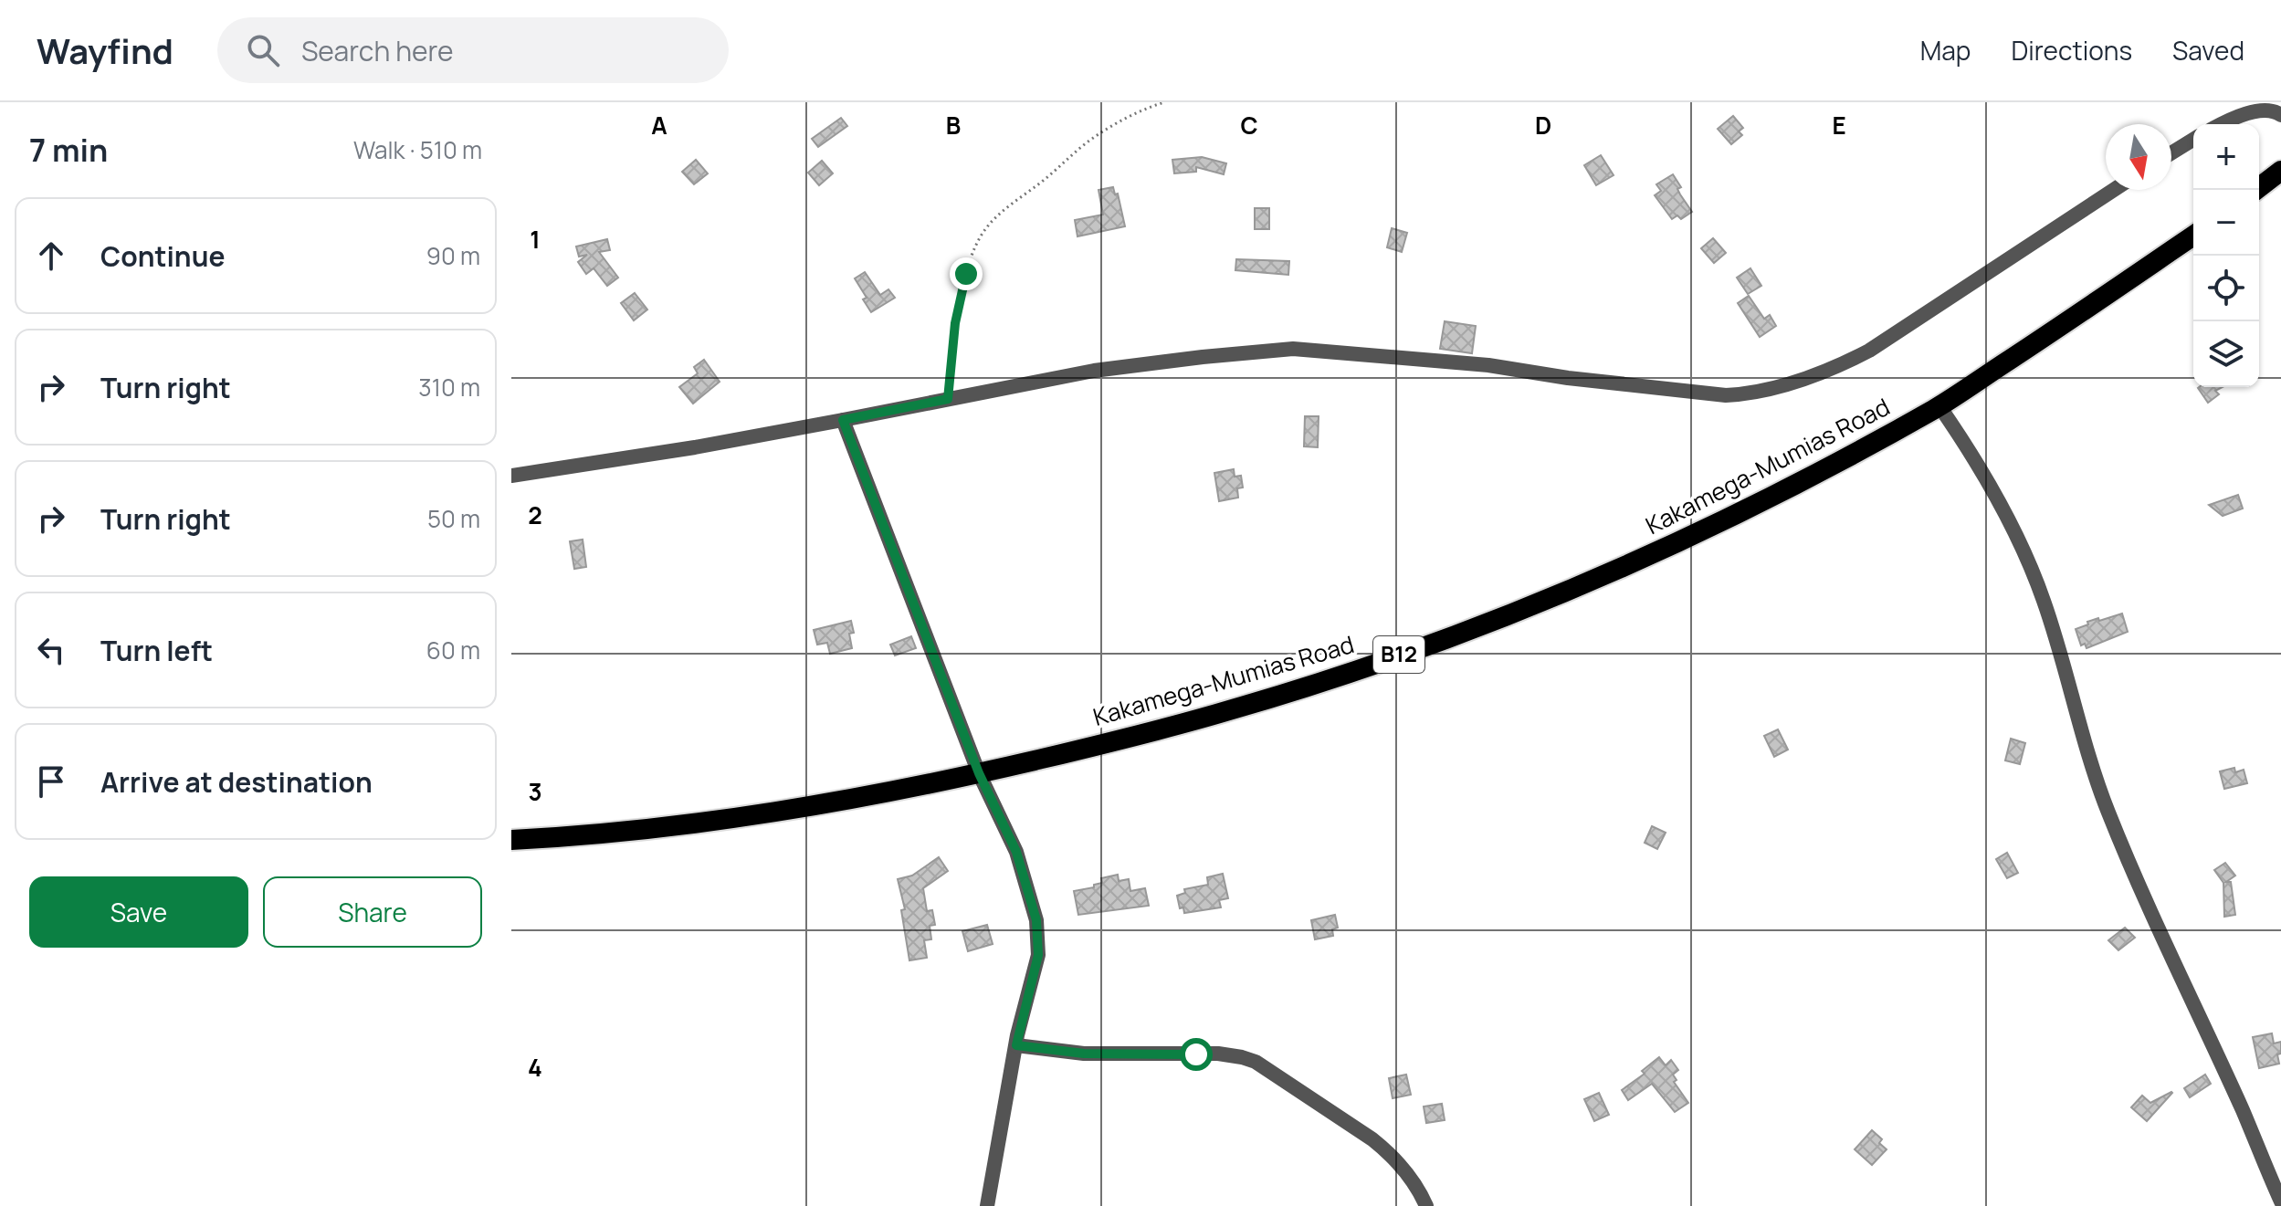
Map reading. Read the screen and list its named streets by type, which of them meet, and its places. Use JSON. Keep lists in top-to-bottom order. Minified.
{"streets":{"highway":["Kakamega-Mumias Road","B12"]},"north":"bottom","page":{"header":"Wayfind","search":"Search here","nav":["Map","Directions","Saved"],"heading":["7 min","Walk · 510 m"],"map_buttons":["+","−"],"list":[["Continue","90 m"],["Turn right","310 m"],["Turn right","50 m"],["Turn left","60 m"],"Arrive at destination"],"buttons":["Save","Share"]},"grid":{"columns":["A","B","C","D","E"],"rows":["1","2","3","4"]}}
